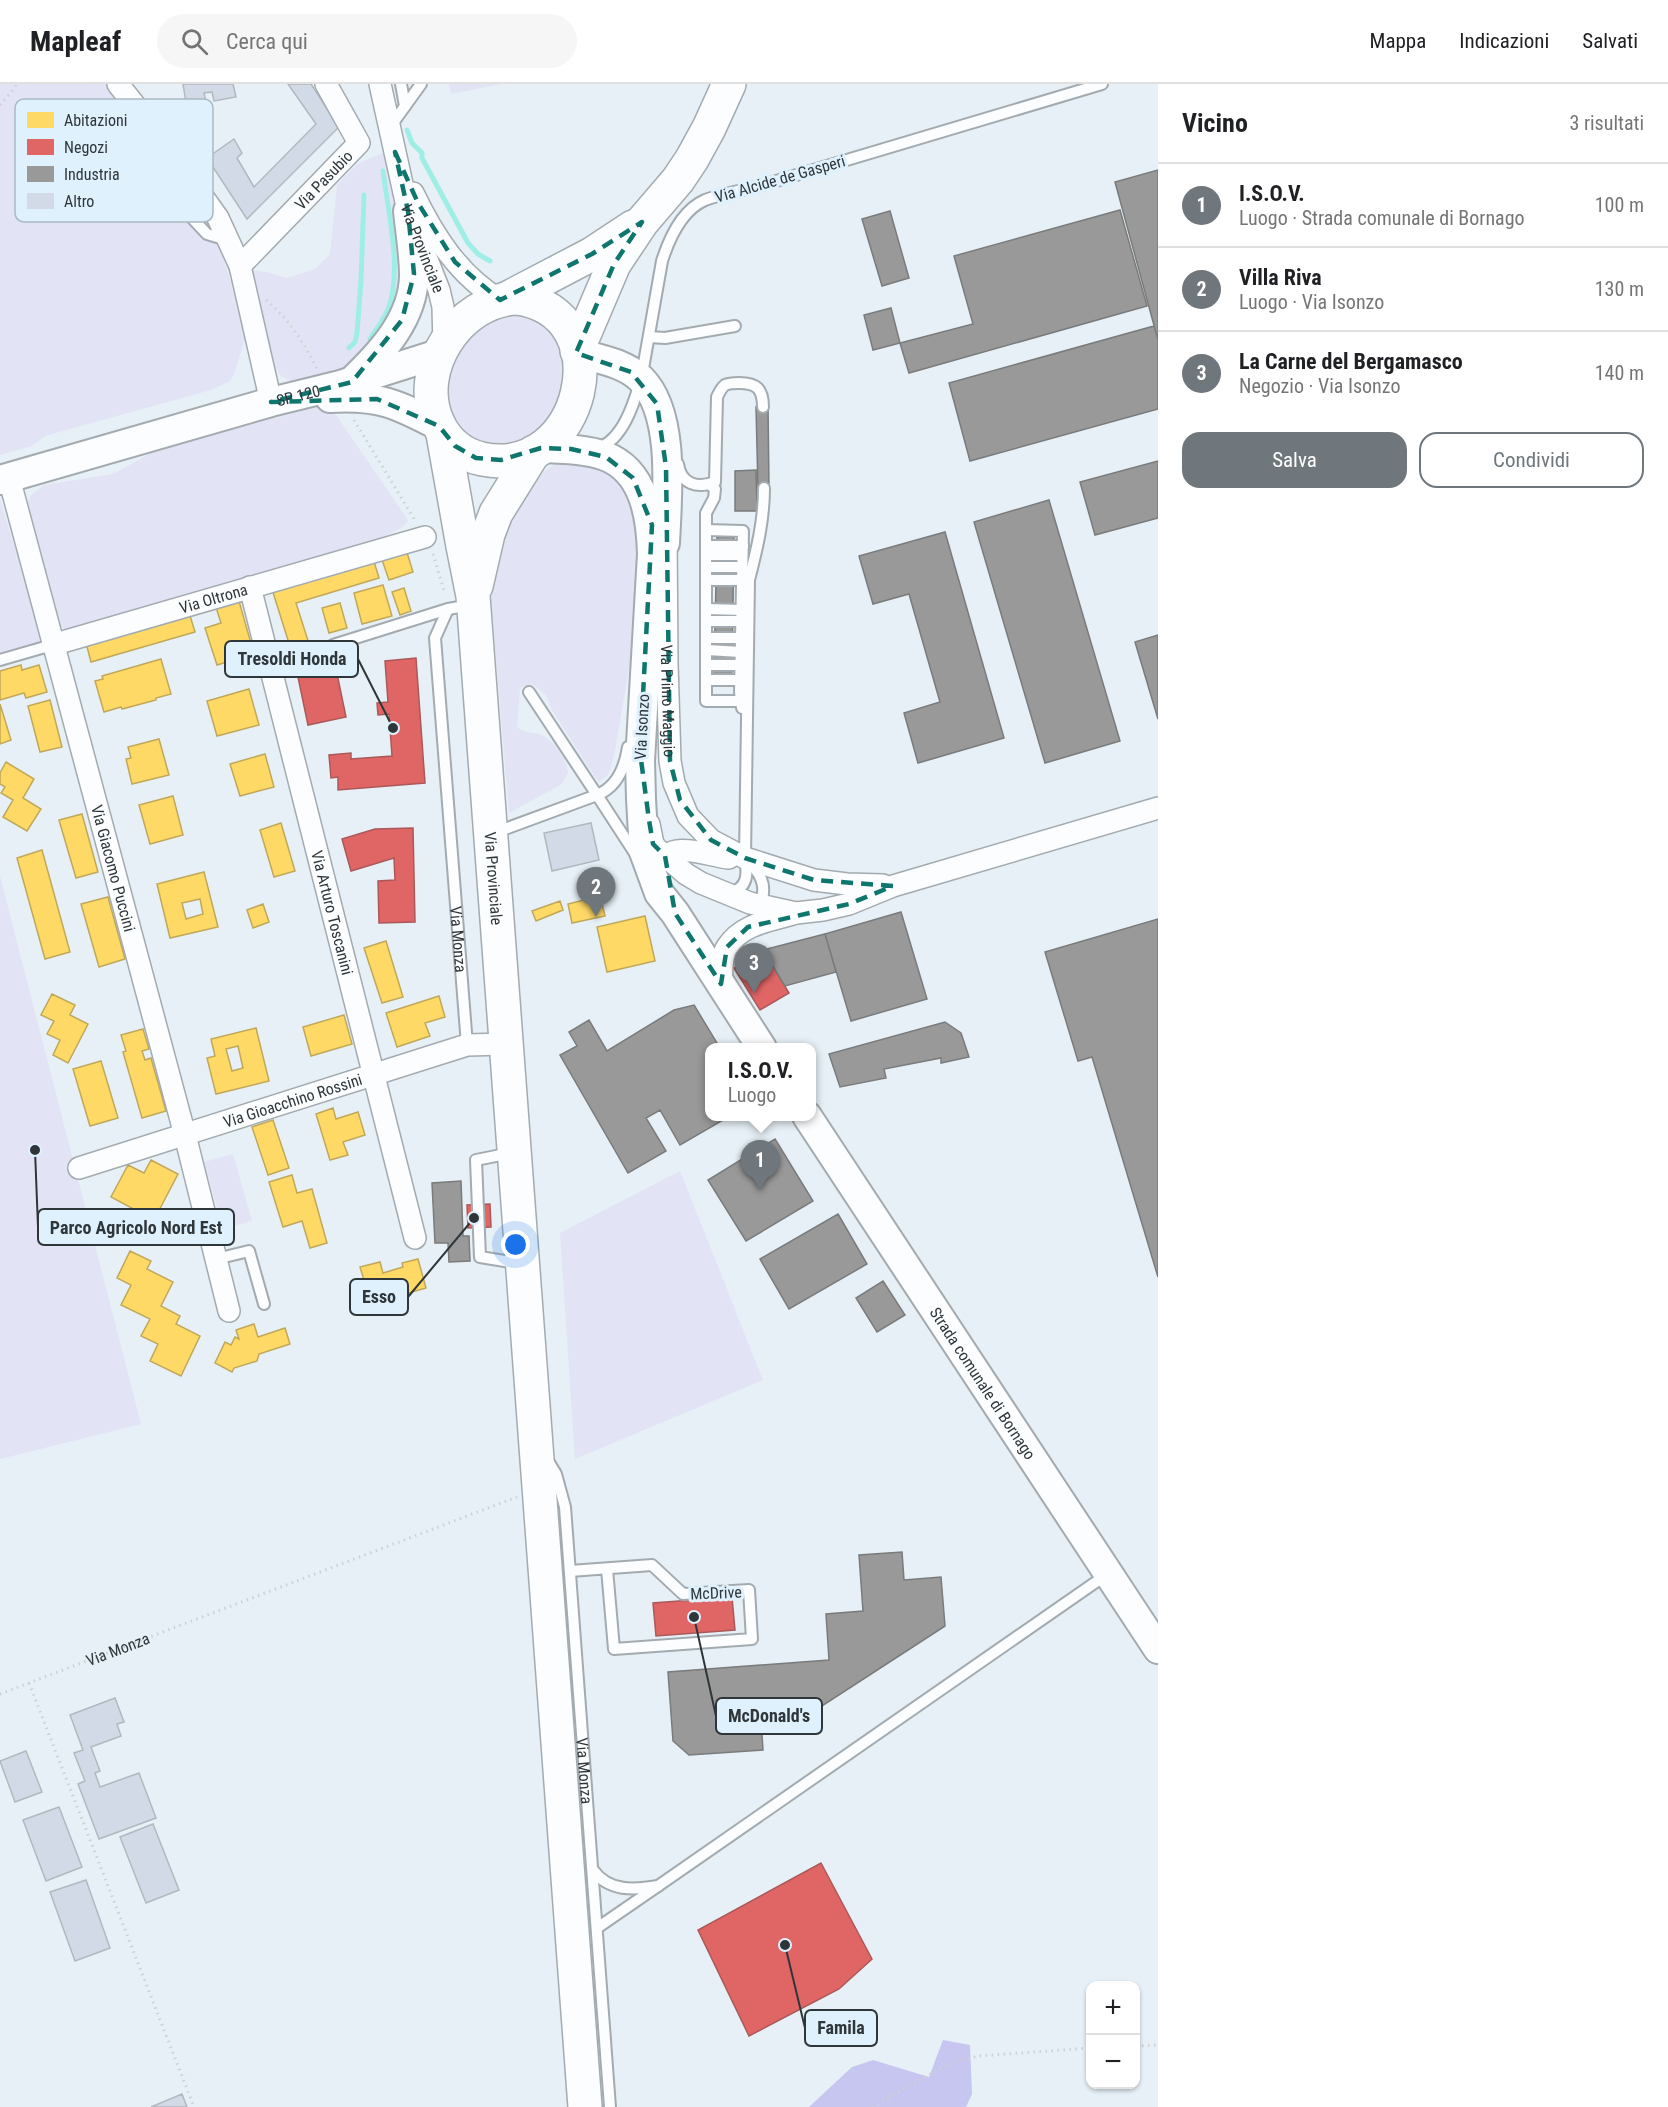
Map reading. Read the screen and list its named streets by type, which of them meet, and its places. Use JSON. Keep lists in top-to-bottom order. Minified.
{"streets":{"main road":["Via Provinciale","Via Monza"],"street":["Via Pasubio","Via Oltrona","Via Primo Maggio","Via Isonzo","Via Giacomo Puccini","Via Arturo Toscanini","Via Gioacchino Rossini","Strada comunale di Bornago"],"lane":["Via Alcide de Gasperi","McDrive"]},"crossings":[["Via Alcide de Gasperi","Via Isonzo"],["Via Provinciale","Via Isonzo"],["Via Provinciale","Via Monza"],["Via Provinciale","Via Gioacchino Rossini"],["Via Oltrona","Via Giacomo Puccini"],["Via Oltrona","Via Arturo Toscanini"],["Via Primo Maggio","Via Isonzo"],["Via Giacomo Puccini","Via Gioacchino Rossini"],["Via Arturo Toscanini","Via Gioacchino Rossini"],["Via Monza","Via Gioacchino Rossini"]],"places":["Tresoldi Honda","Parco Agricolo Nord Est","Esso","McDonald's","Famila"],"legend":["Abitazioni","Negozi","Industria","Altro"],"page":{"header":"Mapleaf","search":"Cerca qui","nav":["Mappa","Indicazioni","Salvati"],"heading":["Vicino","3 risultati"],"list":[{"mark":"1","name":"I.S.O.V.","note":"Luogo · Strada comunale di Bornago","value":"100 m"},{"mark":"2","name":"Villa Riva","note":"Luogo · Via Isonzo","value":"130 m"},{"mark":"3","name":"La Carne del Bergamasco","note":"Negozio · Via Isonzo","value":"140 m"}],"buttons":["Salva","Condividi"],"pins":["2","3","1"],"popup":["I.S.O.V.","Luogo"],"map_buttons":["+","−"]}}
